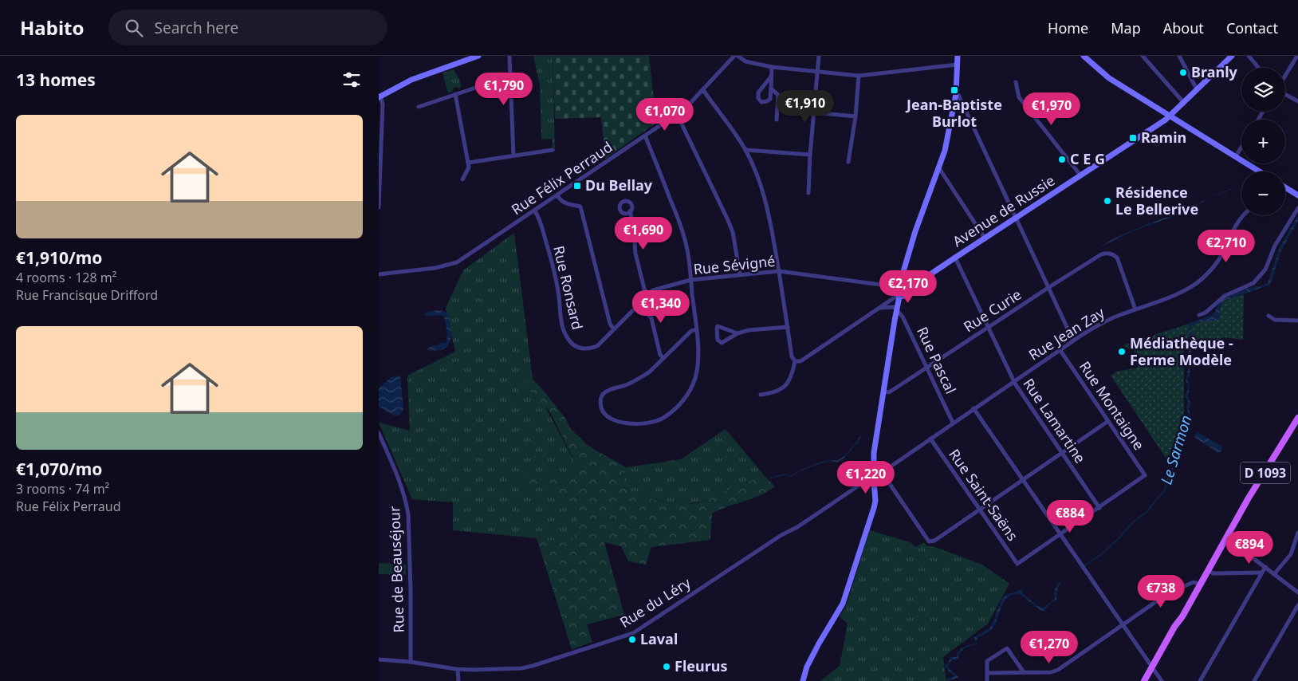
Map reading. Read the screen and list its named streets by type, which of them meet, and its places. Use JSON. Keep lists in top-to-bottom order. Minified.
{"streets":{"main road":["D 1093"],"street":["Rue Félix Perraud","Avenue de Russie","Rue Sévigné","Rue Ronsard","Rue Curie","Rue Jean Zay","Rue Pascal","Rue Montaigne","Rue Lamartine","Rue Saint-Saëns","Rue de Beauséjour","Rue du Léry"]},"crossings":[["Rue Félix Perraud","Rue Ronsard"],["Avenue de Russie","Rue Sévigné"],["Avenue de Russie","Rue Lamartine"],["Rue Sévigné","Rue Ronsard"],["Rue Curie","Rue Jean Zay"],["Rue Curie","Rue Pascal"],["Rue Curie","Rue Lamartine"],["Rue Jean Zay","Rue Pascal"],["Rue Jean Zay","Rue Montaigne"],["Rue Jean Zay","Rue Lamartine"],["Rue Jean Zay","Rue Saint-Saëns"],["Rue Jean Zay","Rue du Léry"],["Rue Montaigne","Rue Lamartine"],["Rue de Beauséjour","Rue du Léry"]],"water":["Le Sarmon"],"places":{"other":["Branly","C E G","Résidence Le Bellerive","Médiathèque - Ferme Modèle","Laval","Fleurus"],"transit":["Jean-Baptiste Burlot","Ramin","Du Bellay"]},"page":{"header":"Habito","search":"Search here","nav":["Home","Map","About","Contact"],"heading":"13 homes","map_buttons":["+","−"],"price":["€1,790","€1,910","€1,970","€1,070","€1,690","€2,710","€2,170","€1,340","€1,220","€884","€894","€738","€1,270"],"list":[{"name":"€1,910/mo","note":"4 rooms · 128 m² · Rue Francisque Drifford"},{"name":"€1,070/mo","note":"3 rooms · 74 m² · Rue Félix Perraud"}]}}
